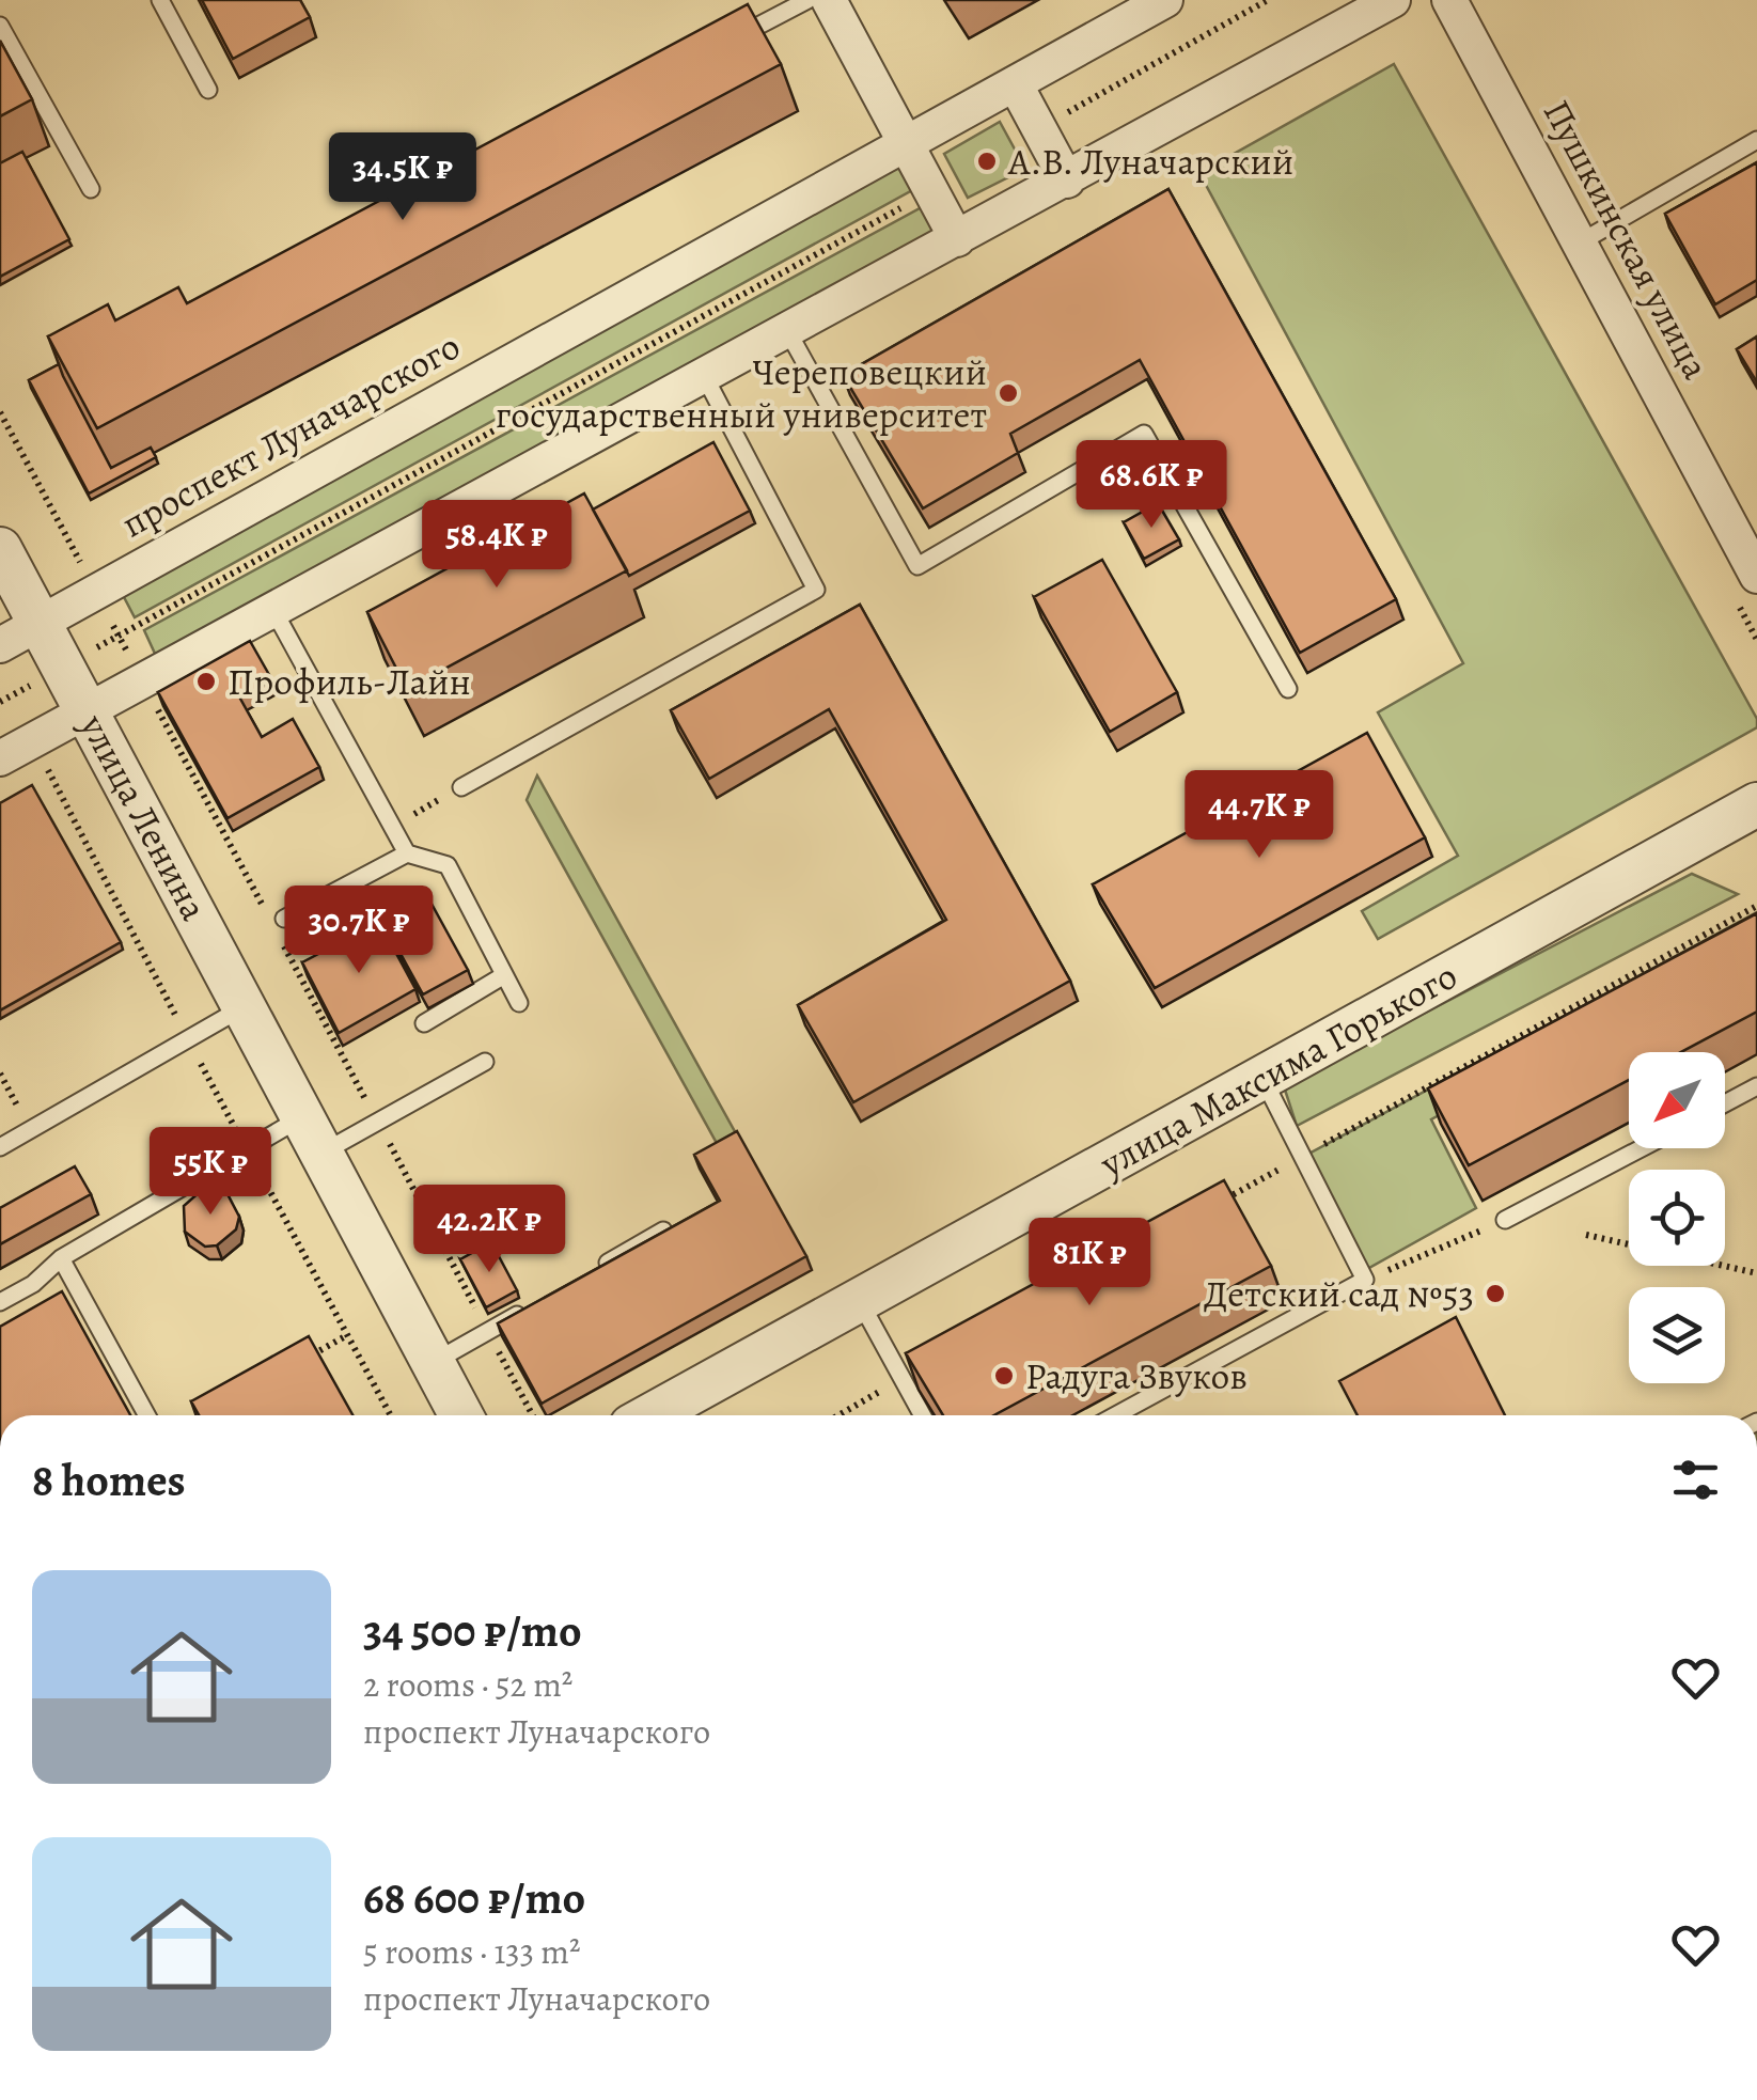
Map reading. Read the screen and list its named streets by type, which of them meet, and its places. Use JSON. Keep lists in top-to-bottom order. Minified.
{"streets":{"street":["Пушкинская улица","проспект Луначарского","улица Ленина","улица Максима Горького"]},"crossings":[["проспект Луначарского","улица Ленина"]],"places":["А.В. Луначарский","Череповецкий государственный университет","Профиль-Лайн","Детский сад №53","Радуга Звуков"],"north":"bottom left","page":{"price":["34.5K ₽","68.6K ₽","58.4K ₽","44.7K ₽","30.7K ₽","55K ₽","42.2K ₽","81K ₽"],"heading":"8 homes","list":[{"name":"34 500 ₽/mo","note":"2 rooms · 52 m² · проспект Луначарского"},{"name":"68 600 ₽/mo","note":"5 rooms · 133 m² · проспект Луначарского"}]}}
